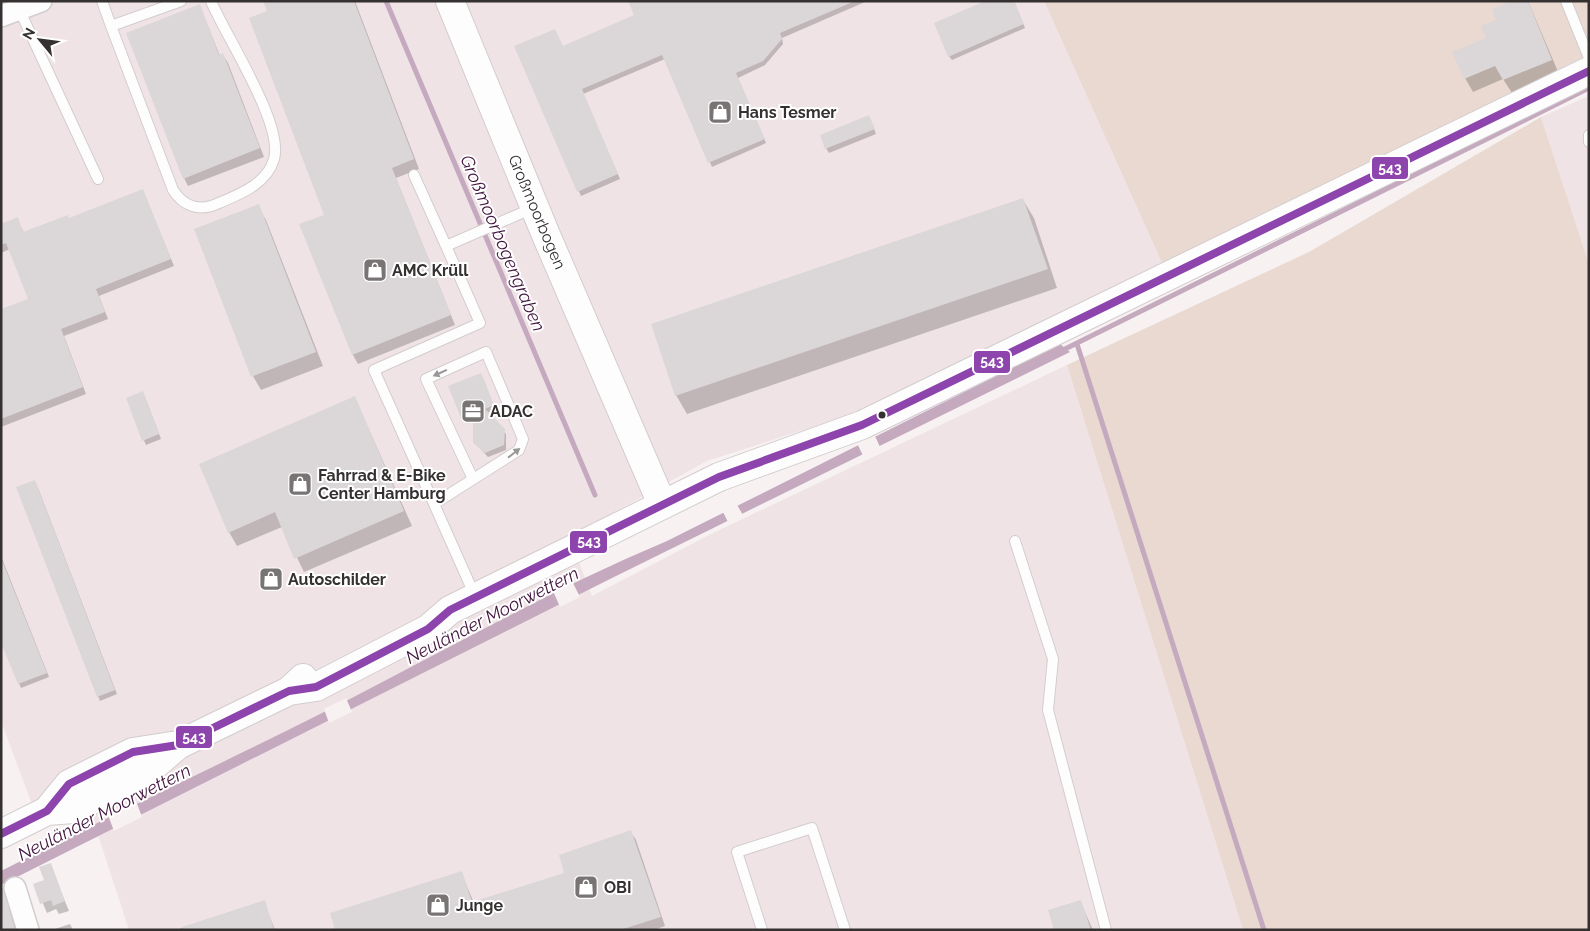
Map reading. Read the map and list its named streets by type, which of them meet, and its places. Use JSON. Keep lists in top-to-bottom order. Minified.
{"streets":{"main road":["Großmoorbogen"]},"water":["Großmoorbogengraben","Neuländer Moorwettern"],"places":{"shop":["Hans Tesmer","AMC Krüll","Fahrrad & E-Bike Center Hamburg","Autoschilder","OBI","Junge"],"office":["ADAC"]},"lines":["transit line 543"],"north":"top left"}
